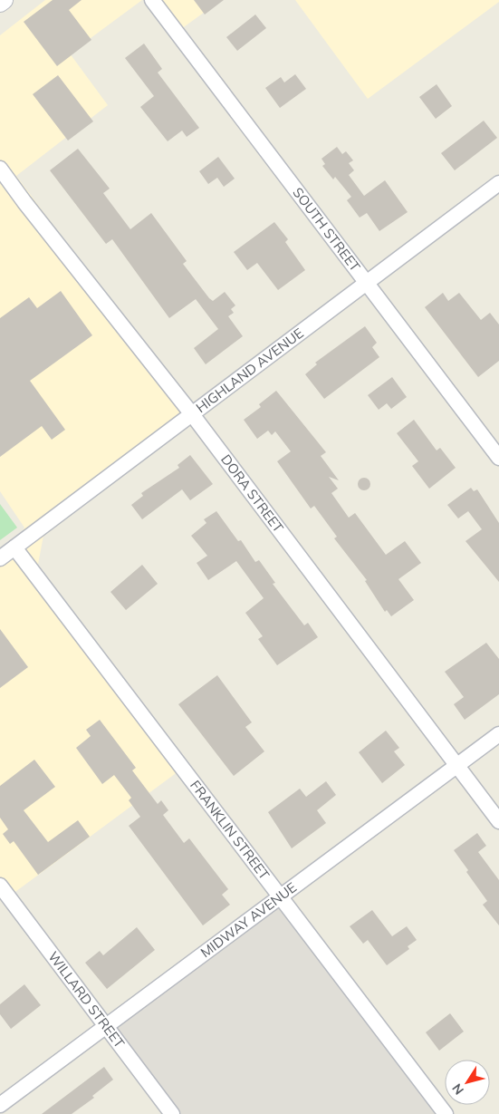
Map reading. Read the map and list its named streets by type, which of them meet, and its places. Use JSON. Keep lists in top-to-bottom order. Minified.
{"streets":{"street":["SOUTH STREET","HIGHLAND AVENUE","DORA STREET","FRANKLIN STREET","MIDWAY AVENUE","WILLARD STREET"]},"crossings":[["SOUTH STREET","HIGHLAND AVENUE"],["HIGHLAND AVENUE","DORA STREET"],["HIGHLAND AVENUE","FRANKLIN STREET"],["DORA STREET","MIDWAY AVENUE"],["FRANKLIN STREET","MIDWAY AVENUE"],["MIDWAY AVENUE","WILLARD STREET"]],"north":"bottom left"}
